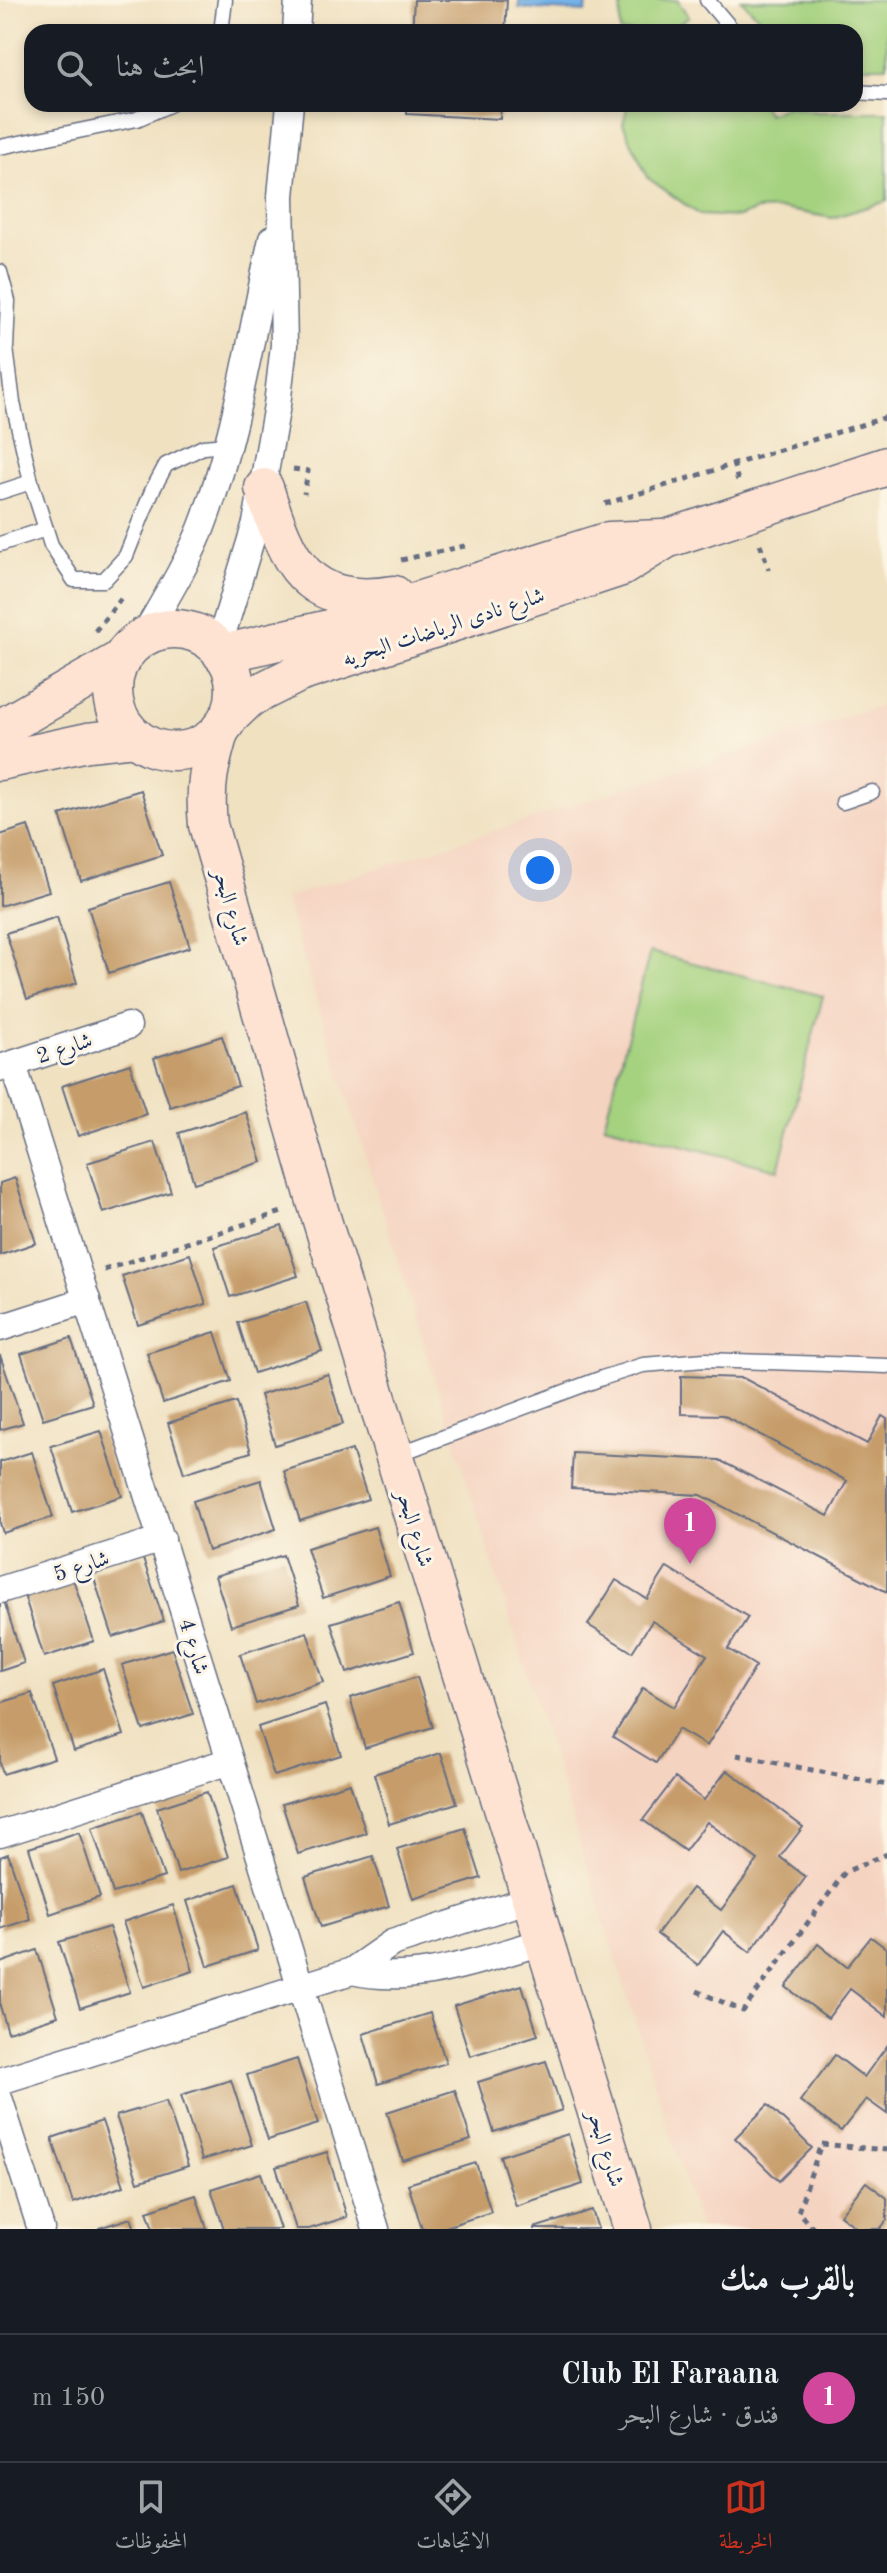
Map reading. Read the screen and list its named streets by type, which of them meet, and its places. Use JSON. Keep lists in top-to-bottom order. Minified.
{"streets":{"main road":["شارع نادى الرياضات البحريه","شارع البحر"],"street":["شارع 2","شارع 5","شارع 4"]},"crossings":[["شارع نادى الرياضات البحريه","شارع البحر"],["شارع 2","شارع 4"],["شارع 5","شارع 4"]],"page":{"search":"ابحث هنا","pins":"1","heading":"بالقرب منك","list":[{"mark":"1","name":"Club El Faraana","note":"فندق · شارع البحر","value":"150 m"}],"nav":["الخريطة","الاتجاهات","المحفوظات"]}}
